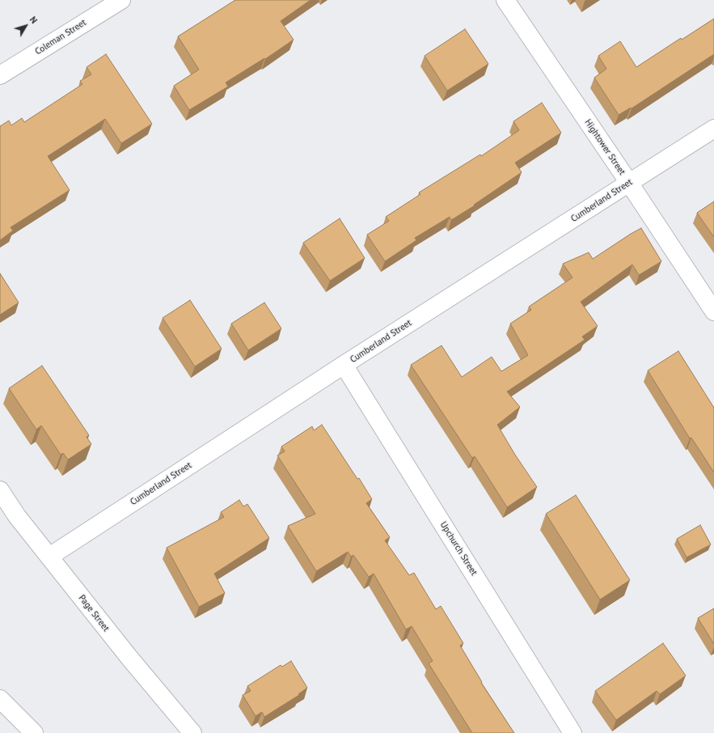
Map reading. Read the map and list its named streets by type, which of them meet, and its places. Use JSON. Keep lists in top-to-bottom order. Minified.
{"streets":{"street":["Coleman Street","Hightower Street","Cumberland Street","Upchurch Street","Page Street"]},"crossings":[["Hightower Street","Cumberland Street"],["Cumberland Street","Upchurch Street"],["Cumberland Street","Page Street"]],"north":"top right"}
